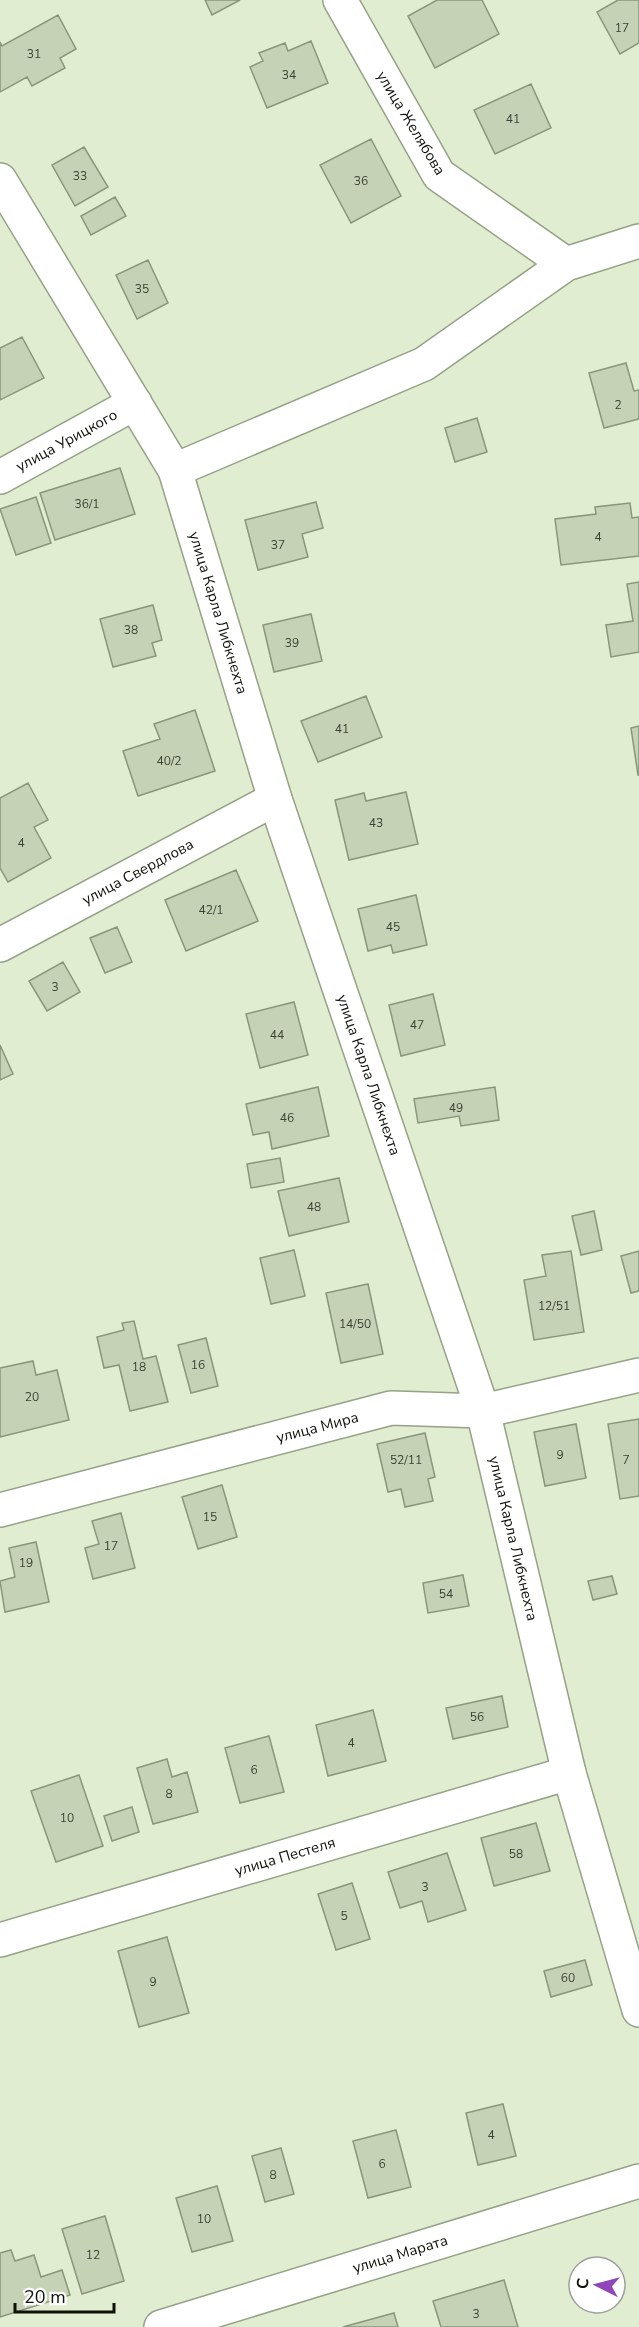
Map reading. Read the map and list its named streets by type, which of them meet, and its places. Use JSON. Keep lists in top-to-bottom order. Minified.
{"streets":{"street":["улица Желябова","улица Урицкого","улица Карла Либкнехта","улица Свердлова","улица Мира","улица Пестеля","улица Марата"]},"crossings":[["улица Урицкого","улица Карла Либкнехта"],["улица Карла Либкнехта","улица Свердлова"],["улица Карла Либкнехта","улица Мира"],["улица Карла Либкнехта","улица Пестеля"]],"house_numbers":["17","31","34","41","33","36","35","2","36/1","4","37","38","39","41","40/2","43","4","42/1","45","3","47","44","49","46","48","12/51","14/50","16","18","20","9","52/11","7","15","17","19","54","56","4","6","8","10","58","3","5","60","9","4","6","8","10","12","3"],"scale_bar":"20 m","north":"left"}
